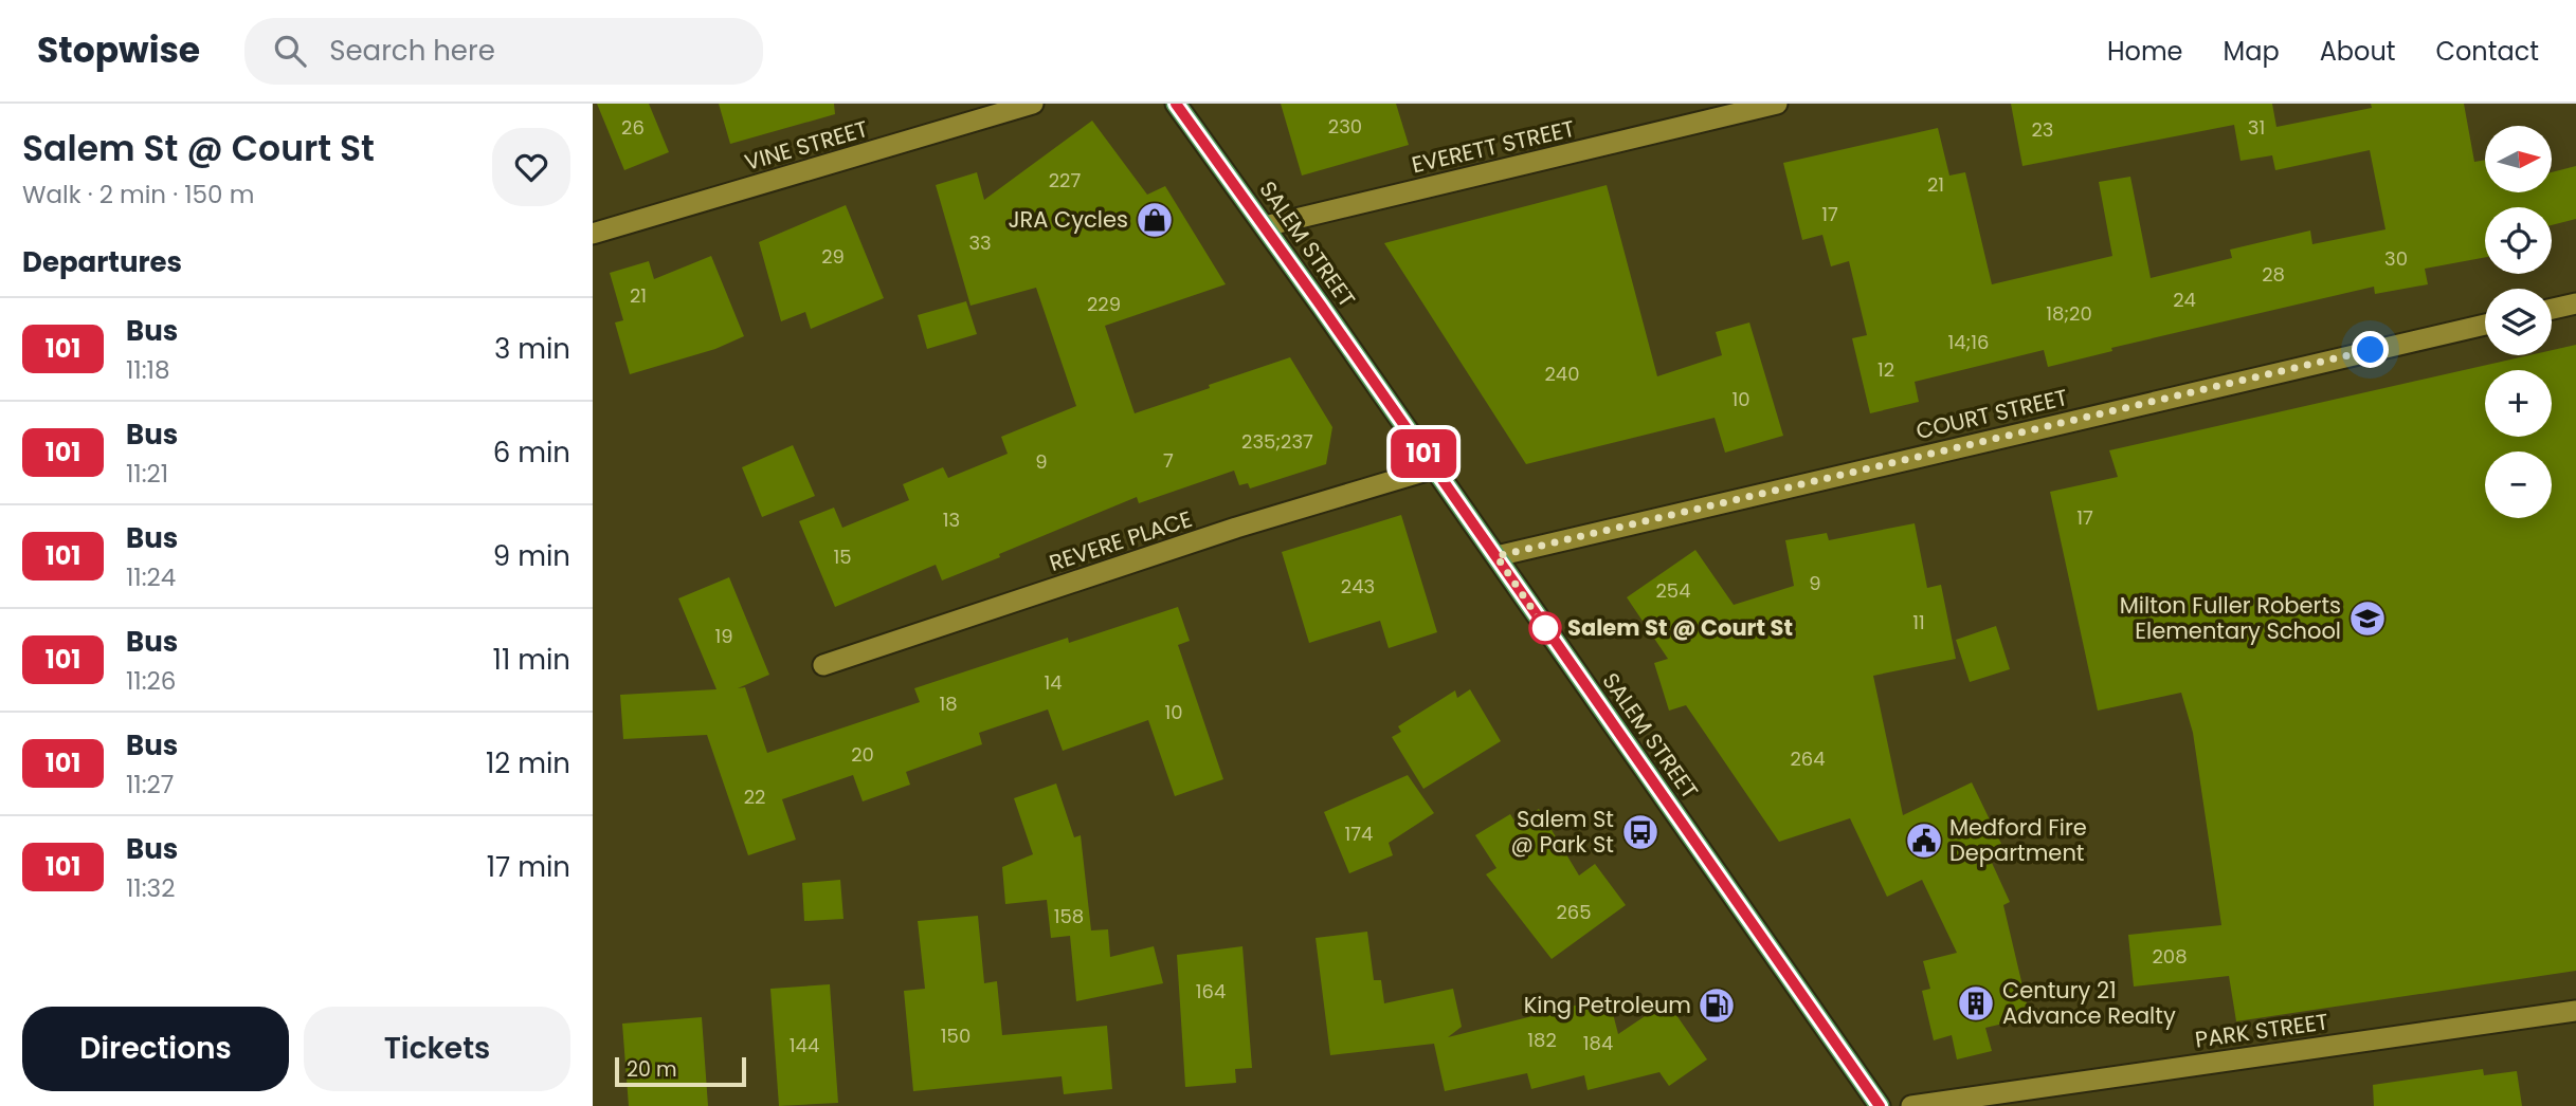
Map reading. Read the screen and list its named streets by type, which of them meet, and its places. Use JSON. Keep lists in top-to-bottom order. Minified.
{"streets":{"main road":["SALEM STREET"],"street":["VINE STREET","EVERETT STREET","COURT STREET","REVERE PLACE","PARK STREET"]},"crossings":[["EVERETT STREET","SALEM STREET"],["SALEM STREET","COURT STREET"],["SALEM STREET","REVERE PLACE"]],"places":{"shop":["JRA Cycles"],"school or university":["Milton Fuller Roberts Elementary School"],"other":["Salem St @ Court St"],"bus stop":["Salem St @ Park St"],"public building":["Medford Fire Department"],"building":["Century 21 Advance Realty"],"fuel station":["King Petroleum"]},"lines":["bus line 101"],"house_numbers":["230","26","31","23","227","21","17","33","29","30","28","21","24","229","18;20","14;16","12","240","10","235;237","7","9","17","13","15","9","243","254","11","19","14","18","10","20","264","22","174","265","158","208","164","150","182","184","144"],"scale_bar":"20 m","north":"right","page":{"header":"Stopwise","search":"Search here","nav":["Home","Map","About","Contact"],"heading":[["Salem St @ Court St","Walk · 2 min · 150 m"],"Departures"],"on_map":"101","map_buttons":["+","−"],"list":[{"mark":"101","name":"Bus","note":"11:18","value":"3 min"},{"mark":"101","name":"Bus","note":"11:21","value":"6 min"},{"mark":"101","name":"Bus","note":"11:24","value":"9 min"},{"mark":"101","name":"Bus","note":"11:26","value":"11 min"},{"mark":"101","name":"Bus","note":"11:27","value":"12 min"},{"mark":"101","name":"Bus","note":"11:32","value":"17 min"}],"buttons":["Directions","Tickets"],"scale":"20 m"}}
